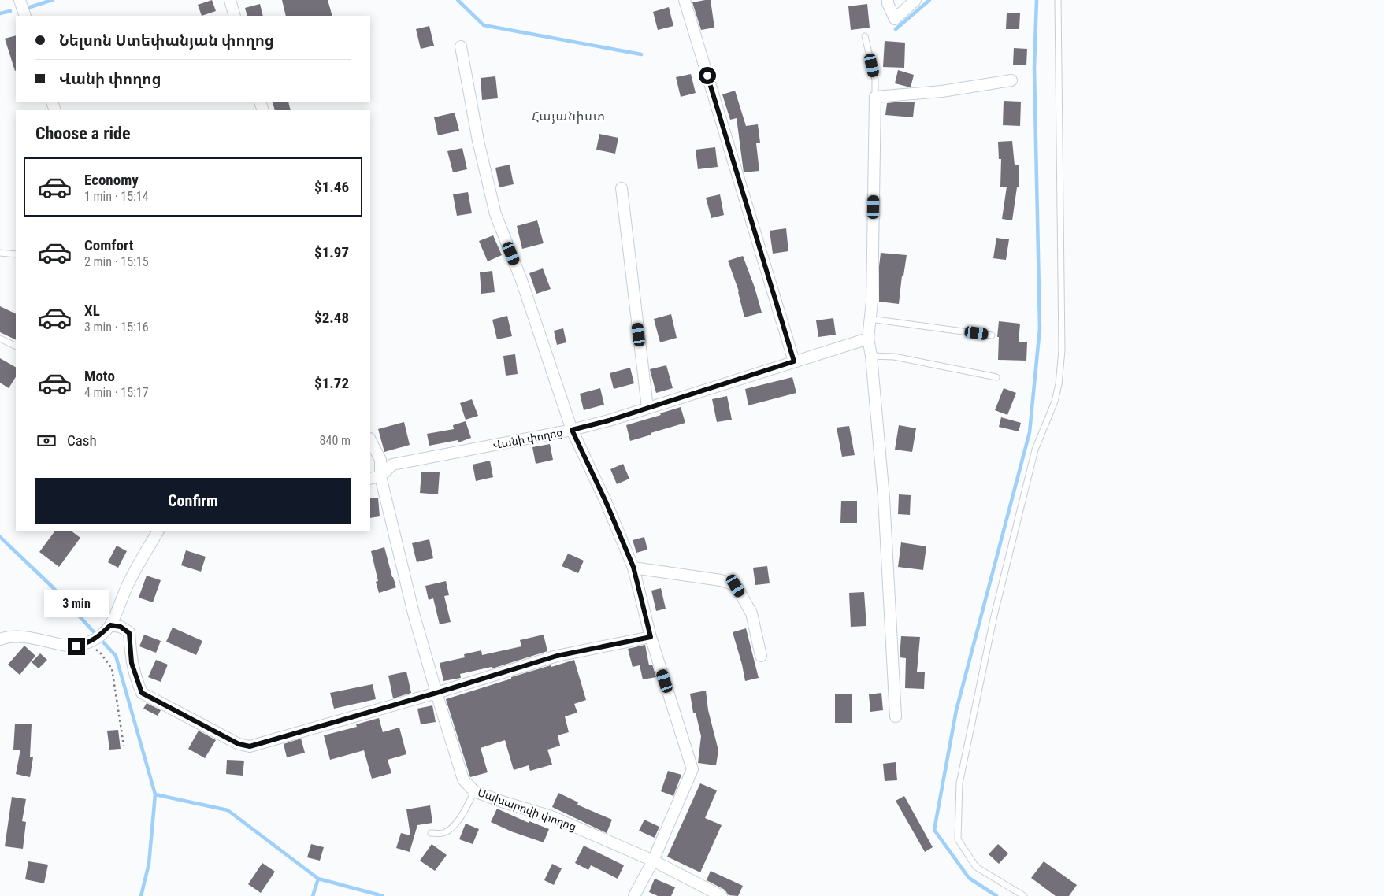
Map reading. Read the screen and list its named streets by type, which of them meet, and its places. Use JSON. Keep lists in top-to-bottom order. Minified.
{"streets":{"street":["Վանի փողոց","Սախարովի փողոց"]},"crossings":[["Վանի փողոց","Սախարովի փողոց"]],"districts":["Հայանիստ"],"page":{"banner":["Նելսոն Ստեփանյան փողոց","Վանի փողոց"],"heading":"Choose a ride","list":[{"name":"Economy","note":"1 min · 15:14","value":"$1.46"},{"name":"Comfort","note":"2 min · 15:15","value":"$1.97"},{"name":"XL","note":"3 min · 15:16","value":"$2.48"},{"name":"Moto","note":"4 min · 15:17","value":"$1.72"}],"pay":["Cash","840 m"],"buttons":"Confirm","bubble":"3 min"}}
